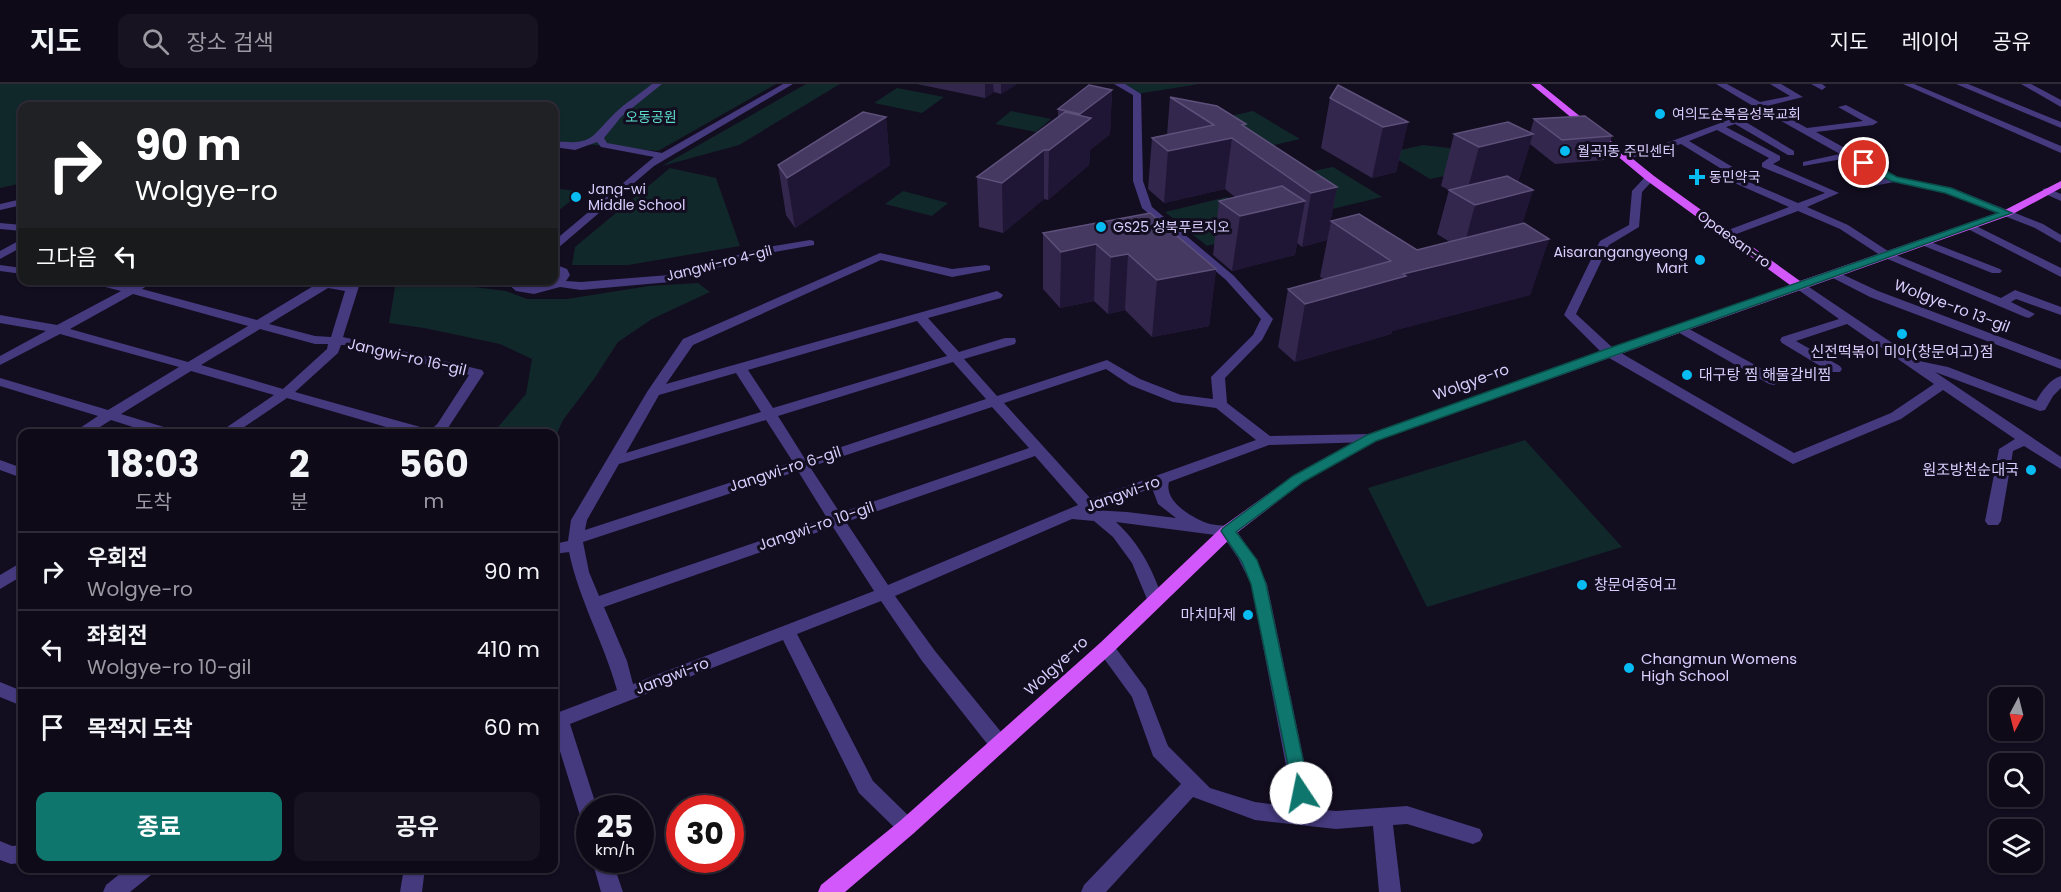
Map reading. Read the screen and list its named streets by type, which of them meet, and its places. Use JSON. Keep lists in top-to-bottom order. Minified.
{"streets":{"main road":["Opaesan-ro","Wolgye-ro"],"street":["Jangwi-ro 4-gil","Wolgye-ro 13-gil","Jangwi-ro 16-gil","Jangwi-ro 6-gil","Jangwi-ro","Jangwi-ro 10-gil"]},"crossings":[["Opaesan-ro","Wolgye-ro"],["Wolgye-ro 13-gil","Wolgye-ro"],["Wolgye-ro","Jangwi-ro"]],"parks":["오동공원"],"places":{"other":["여의도순복음성북교회","월곡1동 주민센터","Jang-wi Middle School","GS25 성북푸르지오","Aisarangangyeong Mart","신전떡볶이 미아(창문여고)점","대구탕 찜 해물갈비찜","원조방천순대국","창문여중여고","마치마제","Changmun Womens High School"],"health":["동민약국"]},"north":"bottom","page":{"header":"지도","search":"장소 검색","nav":["지도","레이어","공유"],"turn":["90 m","Wolgye-ro"],"then":"그다음","eta":["18:03","도착","2","분","560","m"],"list":[{"name":"우회전","note":"Wolgye-ro","value":"90 m"},{"name":"좌회전","note":"Wolgye-ro 10-gil","value":"410 m"},{"name":"목적지 도착","value":"60 m"}],"buttons":["종료","공유"],"speed":"25 km/h","limit":"30"}}
